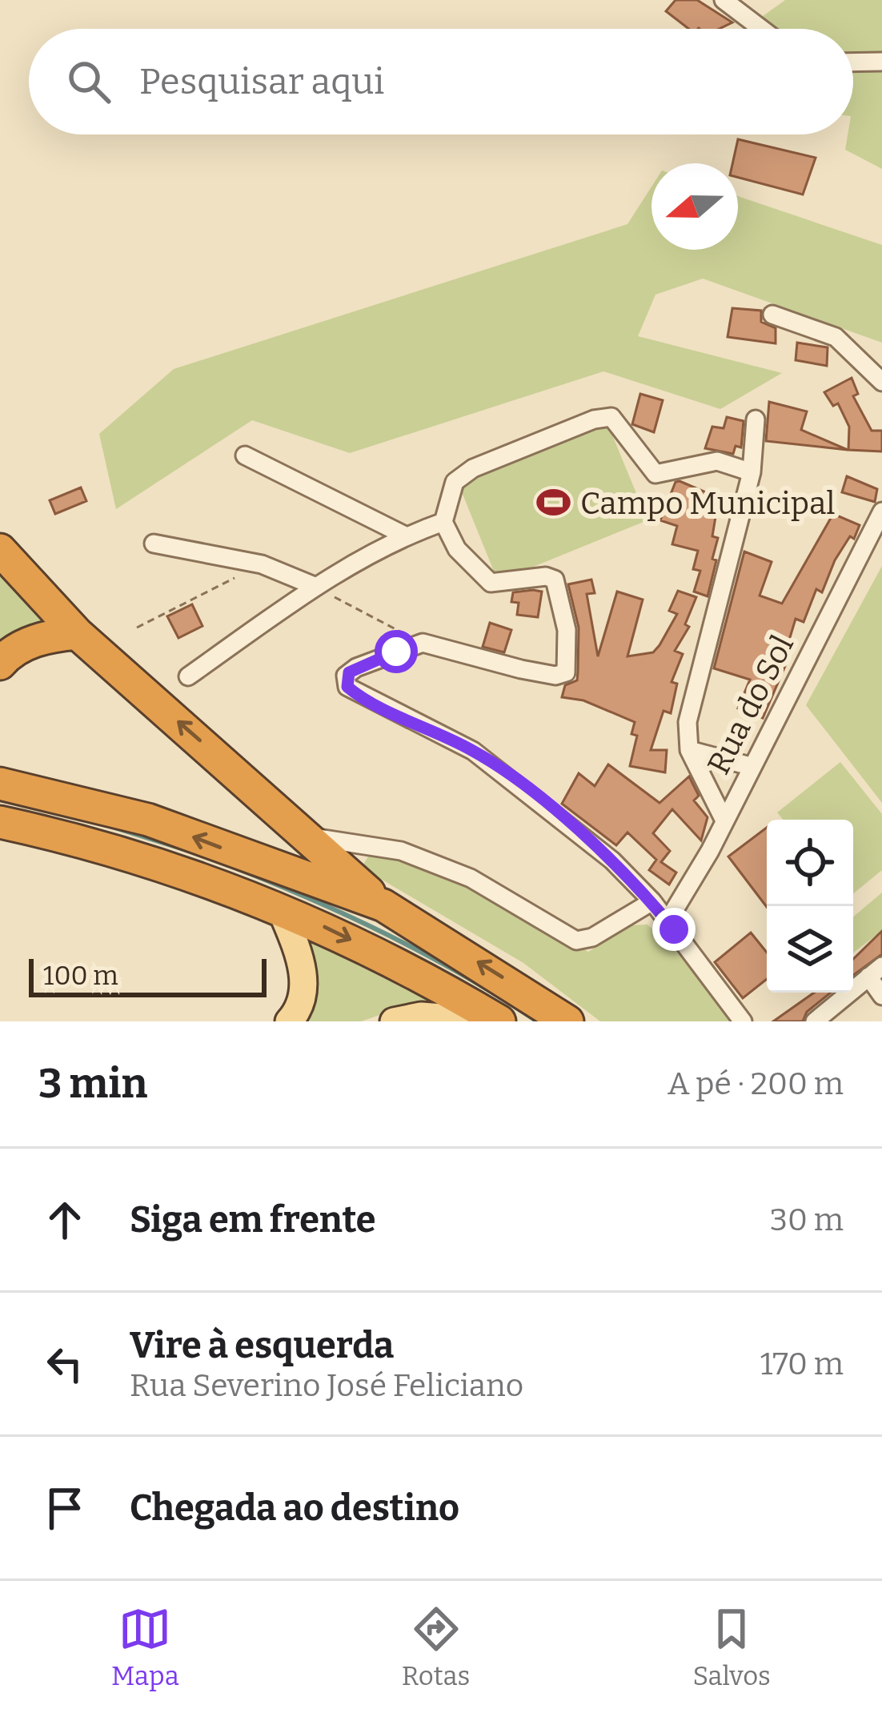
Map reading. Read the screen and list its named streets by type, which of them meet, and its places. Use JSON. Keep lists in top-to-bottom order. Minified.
{"streets":{"street":["Rua do Sol"]},"places":{"sports":["Campo Municipal"]},"scale_bar":"100 m","north":"left","page":{"search":"Pesquisar aqui","scale":"100 m","heading":["3 min","A pé · 200 m"],"list":[["Siga em frente","30 m"],["Vire à esquerda","Rua Severino José Feliciano","170 m"],"Chegada ao destino"],"nav":["Mapa","Rotas","Salvos"]}}
